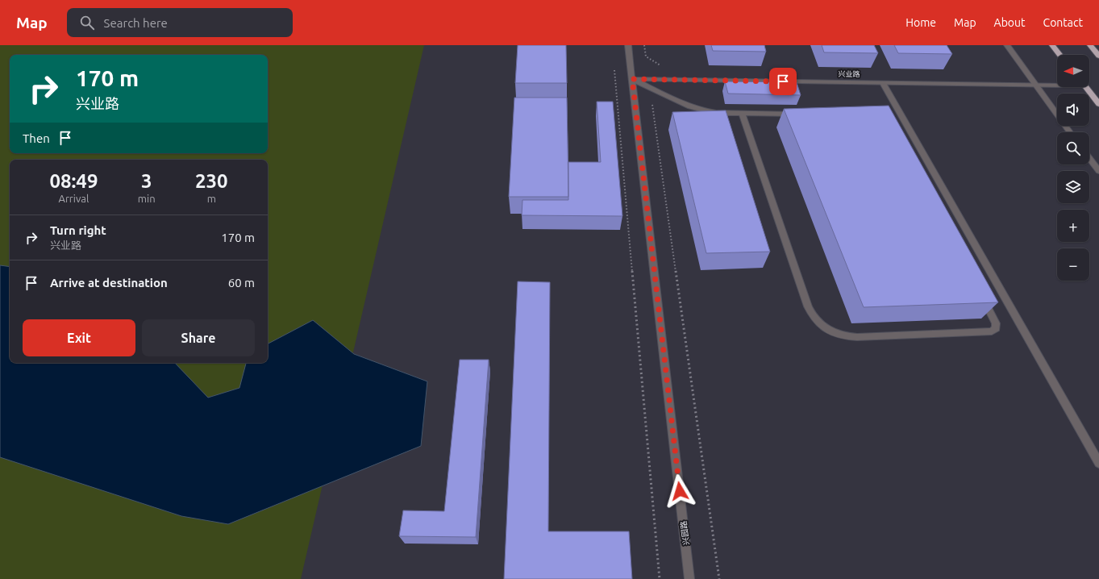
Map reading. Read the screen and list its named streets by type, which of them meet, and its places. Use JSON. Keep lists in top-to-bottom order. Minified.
{"streets":{"street":["兴业路","兴园路"]},"crossings":[["兴业路","兴园路"]],"north":"left","page":{"header":"Map","search":"Search here","nav":["Home","Map","About","Contact"],"map_buttons":["+","−"],"turn":["170 m","兴业路"],"then":"Then","eta":["08:49","Arrival","3","min","230","m"],"list":[{"name":"Turn right","note":"兴业路","value":"170 m"},{"name":"Arrive at destination","value":"60 m"}],"buttons":["Exit","Share"]}}
